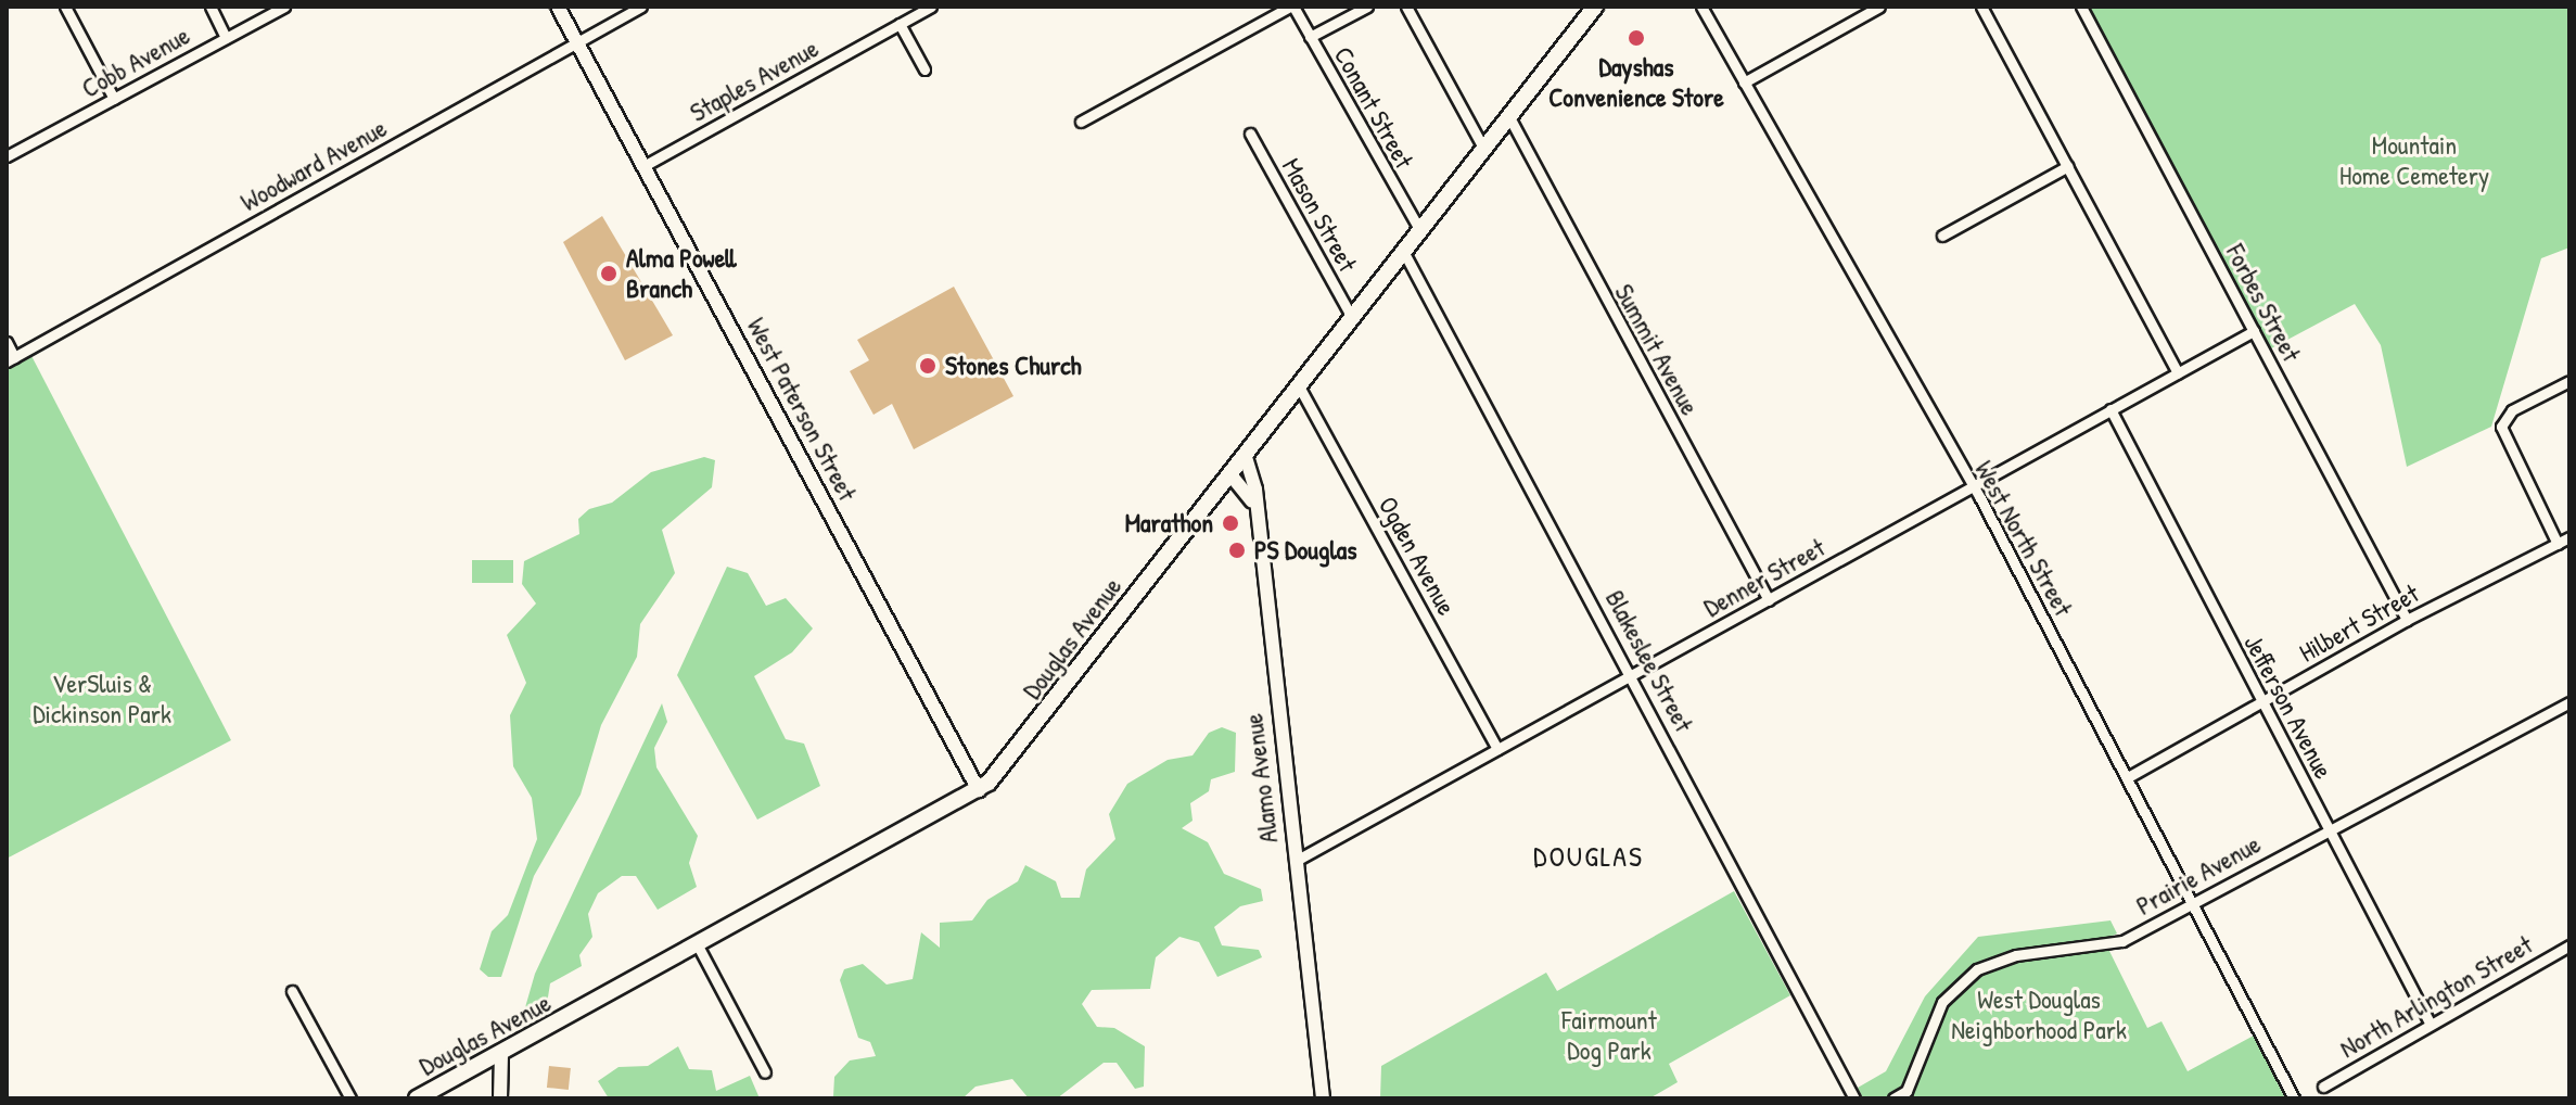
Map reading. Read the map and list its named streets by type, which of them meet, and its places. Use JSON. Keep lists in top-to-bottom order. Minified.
{"streets":{"main road":["Douglas Avenue"],"street":["Cobb Avenue","Staples Avenue","Conant Street","Woodward Avenue","Mason Street","Forbes Street","Summit Avenue","West Paterson Street","West North Street","Ogden Avenue","Denner Street","Hilbert Street","Blakeslee Street","Jefferson Avenue","Alamo Avenue","Prairie Avenue","North Arlington Street"]},"crossings":[["Staples Avenue","West Paterson Street"],["Conant Street","Douglas Avenue"],["Woodward Avenue","West Paterson Street"],["Mason Street","Douglas Avenue"],["Forbes Street","Denner Street"],["Forbes Street","Hilbert Street"],["Summit Avenue","Denner Street"],["Summit Avenue","Douglas Avenue"],["West Paterson Street","Douglas Avenue"],["West North Street","Denner Street"],["West North Street","Hilbert Street"],["West North Street","Prairie Avenue"],["Ogden Avenue","Denner Street"],["Ogden Avenue","Douglas Avenue"],["Denner Street","Blakeslee Street"],["Denner Street","Jefferson Avenue"],["Denner Street","Alamo Avenue"],["Hilbert Street","Jefferson Avenue"],["Douglas Avenue","Blakeslee Street"],["Douglas Avenue","Alamo Avenue"],["Jefferson Avenue","Prairie Avenue"],["Jefferson Avenue","North Arlington Street"]],"districts":["DOUGLAS"],"parks":["Mountain Home Cemetery","VerSluis & Dickinson Park","West Douglas Neighborhood Park","Fairmount Dog Park"],"places":["Dayshas Convenience Store","Alma Powell Branch","Stones Church","Marathon","PS Douglas"]}
